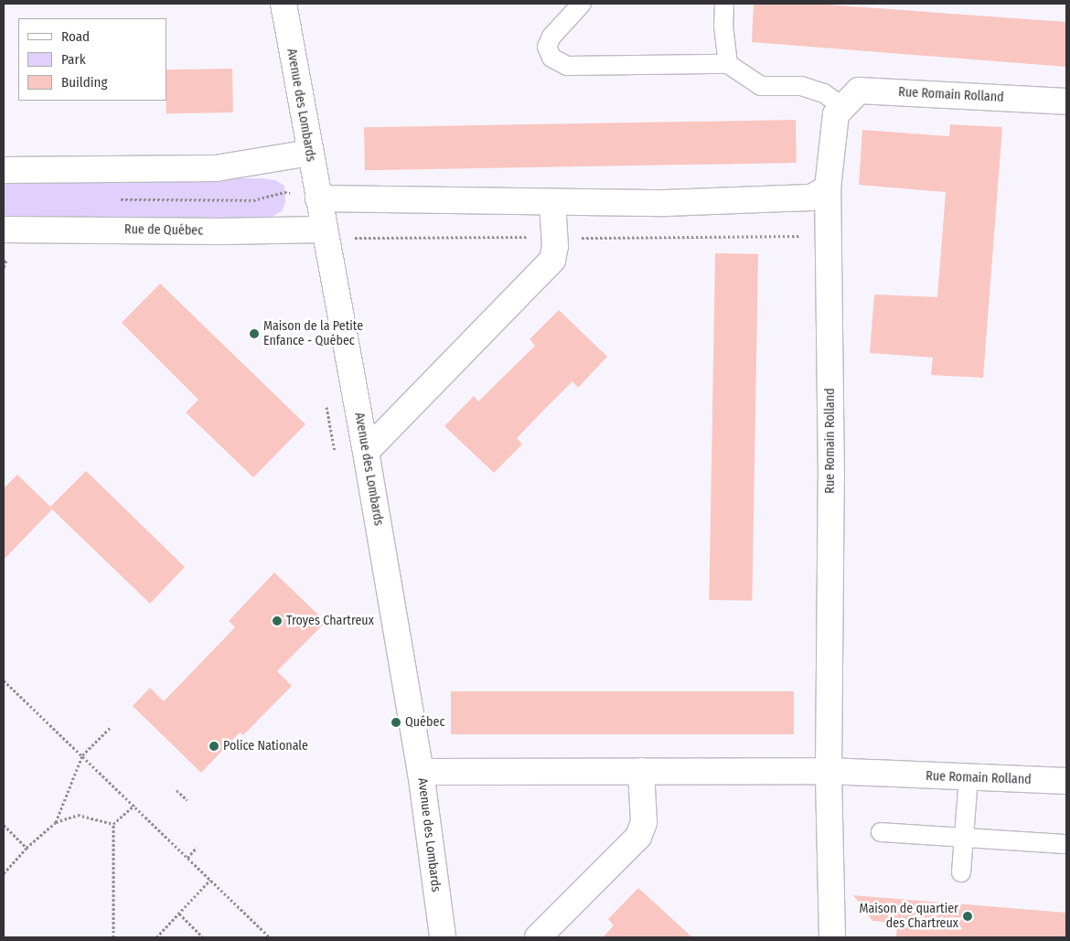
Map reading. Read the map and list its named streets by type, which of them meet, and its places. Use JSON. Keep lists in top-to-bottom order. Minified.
{"streets":{"street":["Rue Romain Rolland","Avenue des Lombards","Rue de Québec"]},"crossings":[["Avenue des Lombards","Rue de Québec"]],"places":["Maison de la Petite Enfance - Québec","Troyes Chartreux","Québec","Police Nationale","Maison de quartier des Chartreux"],"legend":["Road","Park","Building"]}
